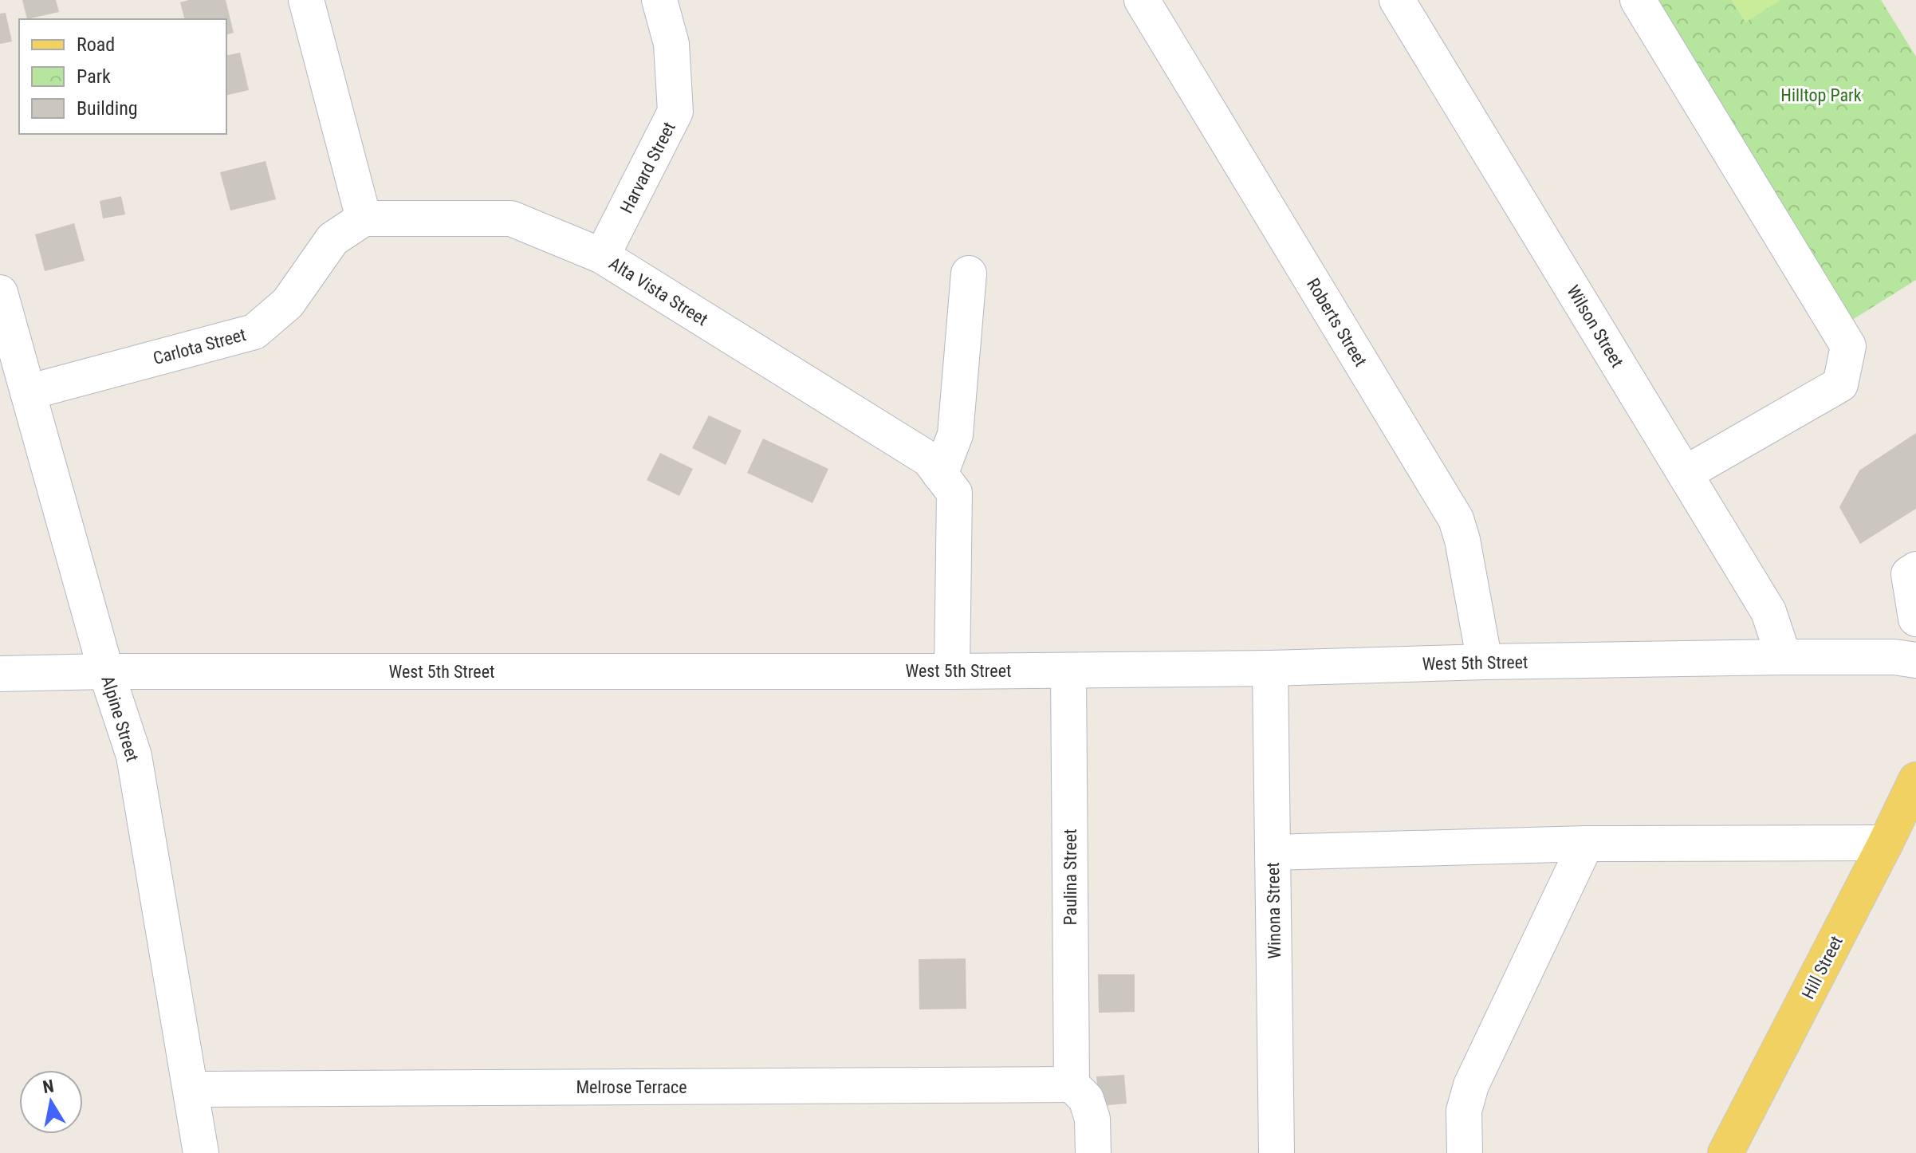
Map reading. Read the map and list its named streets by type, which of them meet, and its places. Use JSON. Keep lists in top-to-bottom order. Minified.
{"streets":{"main road":["Hill Street"],"street":["Harvard Street","Alta Vista Street","Roberts Street","Wilson Street","Carlota Street","West 5th Street","Alpine Street","Paulina Street","Winona Street","Melrose Terrace"]},"crossings":[["Harvard Street","Alta Vista Street"],["Alta Vista Street","Carlota Street"],["Alta Vista Street","West 5th Street"],["Roberts Street","West 5th Street"],["Wilson Street","West 5th Street"],["Carlota Street","Alpine Street"],["West 5th Street","Alpine Street"],["West 5th Street","Paulina Street"],["West 5th Street","Winona Street"],["Alpine Street","Melrose Terrace"],["Paulina Street","Melrose Terrace"]],"parks":["Hilltop Park"],"legend":["Road","Park","Building"],"north":"top"}
